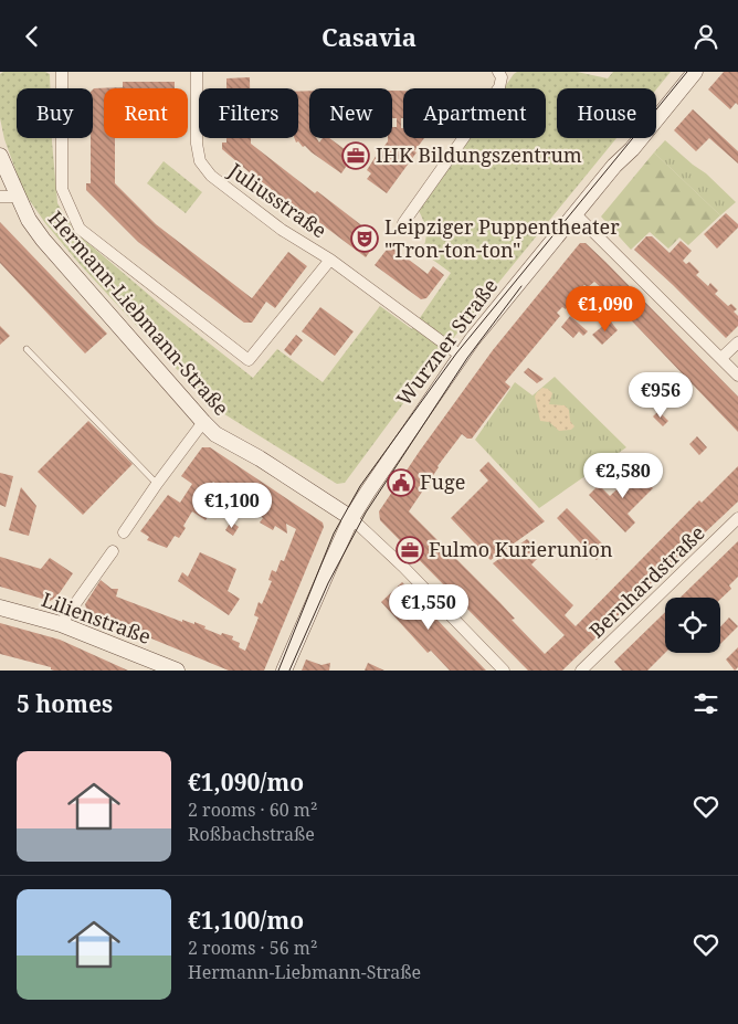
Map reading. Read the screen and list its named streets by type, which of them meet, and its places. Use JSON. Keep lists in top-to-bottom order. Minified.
{"streets":{"main road":["Hermann-Liebmann-Straße","Wurzner Straße","Lilienstraße"],"street":["Juliusstraße","Bernhardstraße"]},"crossings":[["Juliusstraße","Hermann-Liebmann-Straße"],["Juliusstraße","Wurzner Straße"],["Hermann-Liebmann-Straße","Wurzner Straße"]],"places":{"office":["IHK Bildungszentrum","Fulmo Kurierunion"],"theatre":["Leipziger Puppentheater \"Tron-ton-ton\""],"public building":["Fuge"]},"page":{"header":"Casavia","chip":["Buy","Rent","Filters","New","Apartment","House"],"price":["€1,090","€956","€2,580","€1,100","€1,550"],"heading":"5 homes","list":[{"name":"€1,090/mo","note":"2 rooms · 60 m² · Roßbachstraße"},{"name":"€1,100/mo","note":"2 rooms · 56 m² · Hermann-Liebmann-Straße"}]}}
